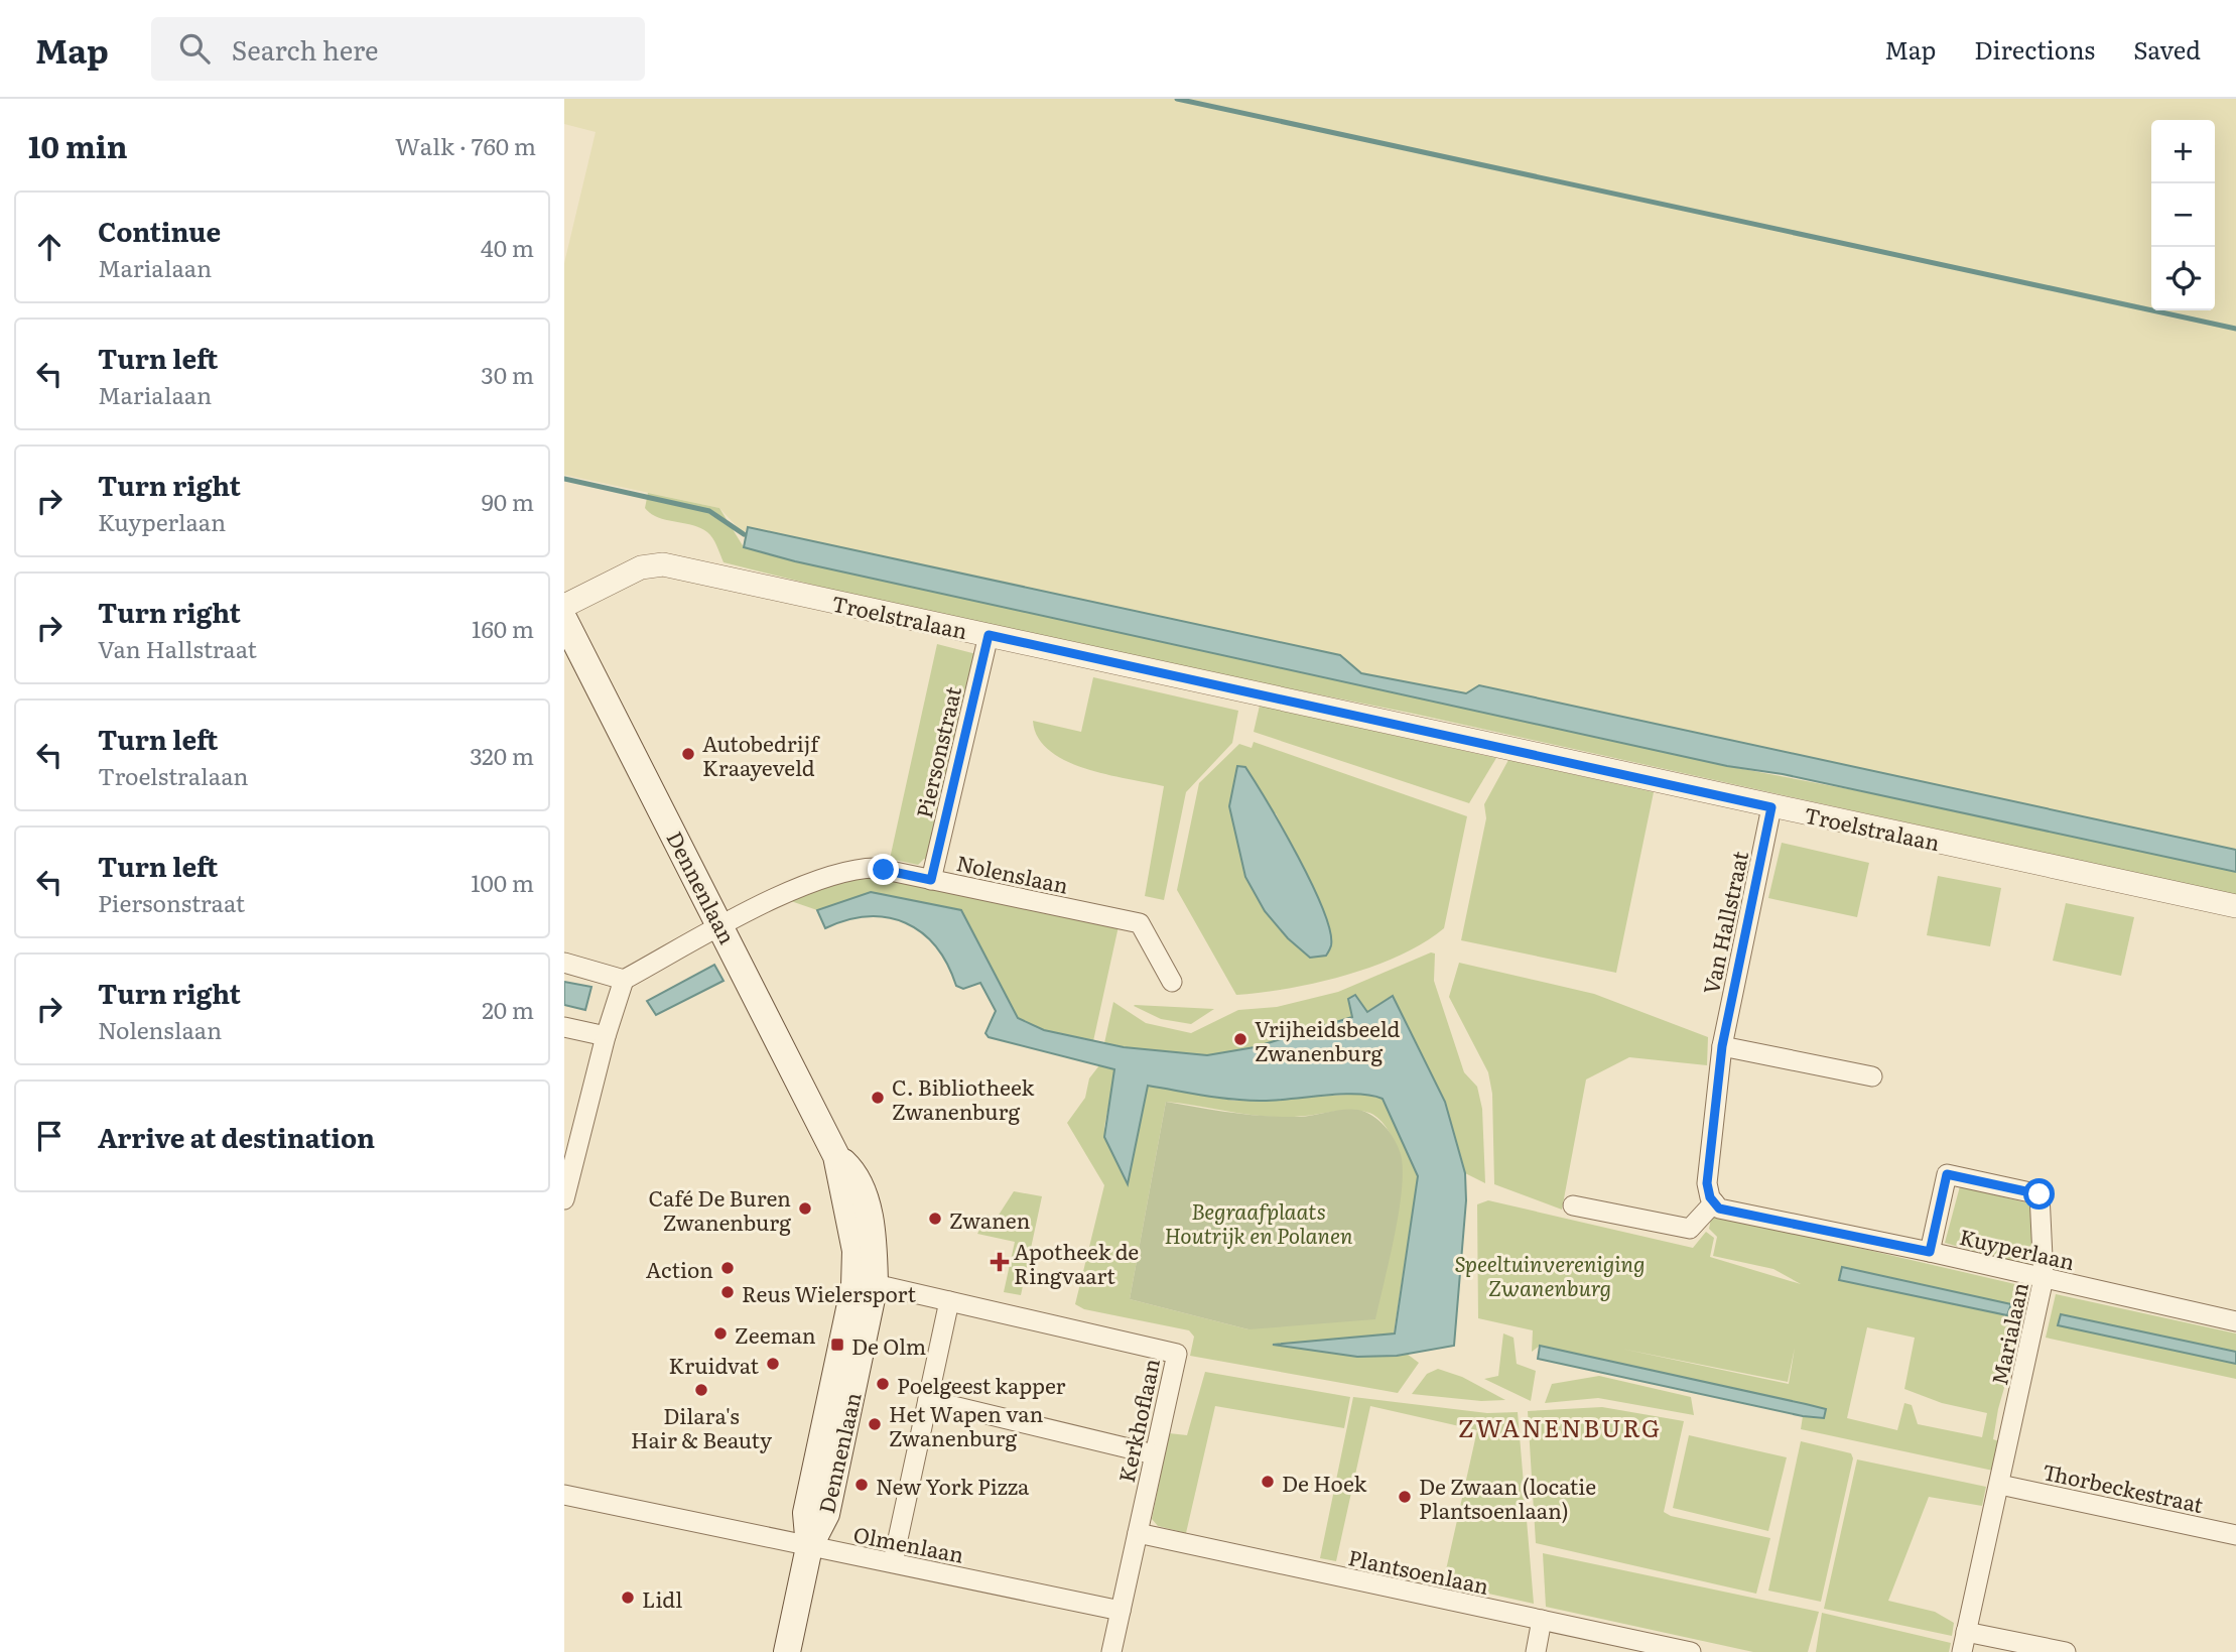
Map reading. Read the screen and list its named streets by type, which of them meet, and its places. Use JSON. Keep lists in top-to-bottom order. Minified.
{"streets":{"main road":["Dennenlaan"],"street":["Troelstralaan","Piersonstraat","Nolenslaan","Van Hallstraat","Kuyperlaan","Marialaan","Kerkhoflaan","Thorbeckestraat","Olmenlaan","Plantsoenlaan"]},"crossings":[["Troelstralaan","Piersonstraat"],["Troelstralaan","Van Hallstraat"],["Piersonstraat","Nolenslaan"],["Nolenslaan","Dennenlaan"],["Dennenlaan","Kerkhoflaan"],["Dennenlaan","Olmenlaan"],["Van Hallstraat","Kuyperlaan"],["Kuyperlaan","Marialaan"],["Marialaan","Thorbeckestraat"],["Kerkhoflaan","Olmenlaan"],["Kerkhoflaan","Plantsoenlaan"]],"districts":["ZWANENBURG"],"parks":["Begraafplaats Houtrijk en Polanen","Speeltuinvereniging Zwanenburg"],"places":{"other":["Autobedrijf Kraayeveld","Vrijheidsbeeld Zwanenburg","C. Bibliotheek Zwanenburg","Café De Buren Zwanenburg","Zwanen","Action","Reus Wielersport","Zeeman","Kruidvat","Poelgeest kapper","Dilara's Hair & Beauty","Het Wapen van Zwanenburg","De Hoek","New York Pizza","De Zwaan (locatie Plantsoenlaan)","Lidl"],"health":["Apotheek de Ringvaart"],"transit":["De Olm"]},"page":{"header":"Map","search":"Search here","nav":["Map","Directions","Saved"],"heading":["10 min","Walk · 760 m"],"map_buttons":["+","−"],"list":[["Continue","Marialaan","40 m"],["Turn left","Marialaan","30 m"],["Turn right","Kuyperlaan","90 m"],["Turn right","Van Hallstraat","160 m"],["Turn left","Troelstralaan","320 m"],["Turn left","Piersonstraat","100 m"],["Turn right","Nolenslaan","20 m"],"Arrive at destination"]}}
